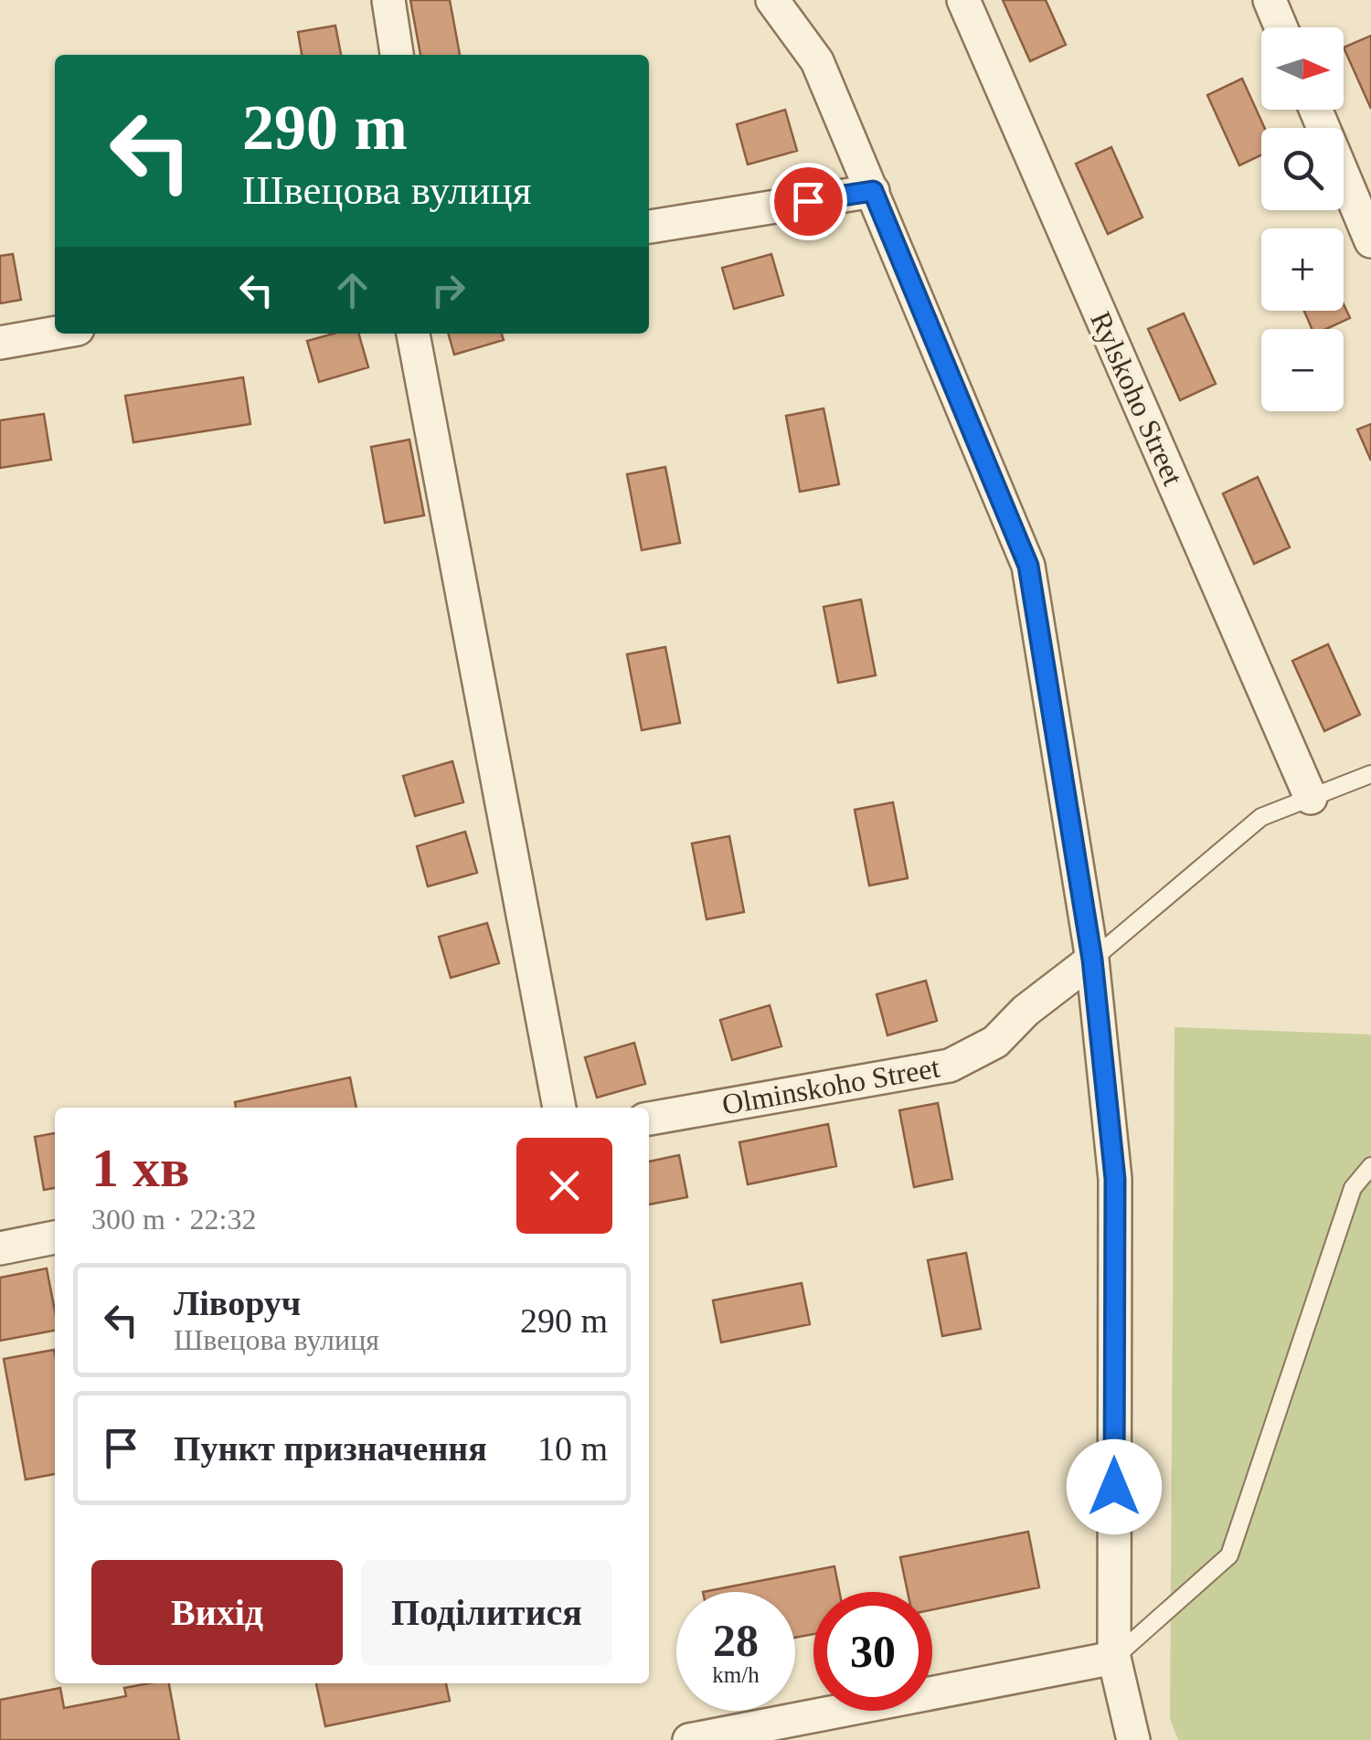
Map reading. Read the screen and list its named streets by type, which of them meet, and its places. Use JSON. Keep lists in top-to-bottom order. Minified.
{"streets":{"street":["Rylskoho Street","Olminskoho Street"]},"north":"right","page":{"map_buttons":["+","−"],"turn":["290 m","Швецова вулиця"],"heading":["1 хв","300 m · 22:32"],"list":[{"name":"Ліворуч","note":"Швецова вулиця","value":"290 m"},{"name":"Пункт призначення","value":"10 m"}],"buttons":["Вихід","Поділитися"],"speed":"28 km/h","limit":"30"}}
